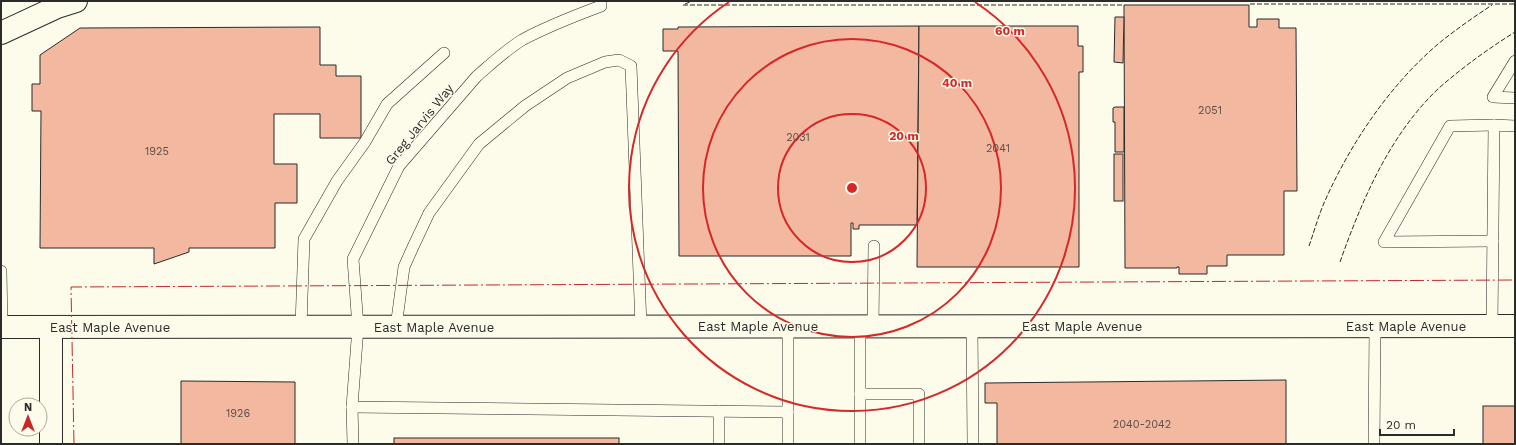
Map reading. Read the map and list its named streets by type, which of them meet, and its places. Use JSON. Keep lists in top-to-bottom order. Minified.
{"streets":{"street":["East Maple Avenue"],"lane":["Greg Jarvis Way"]},"crossings":[["Greg Jarvis Way","East Maple Avenue"]],"house_numbers":["2051","2031","2041","1925","1926","2040-2042"],"scale_bar":"20 m","north":"top","rings":["60 m","40 m","20 m"]}
